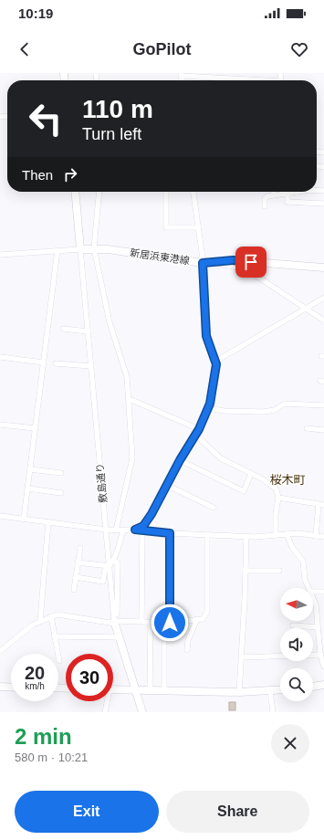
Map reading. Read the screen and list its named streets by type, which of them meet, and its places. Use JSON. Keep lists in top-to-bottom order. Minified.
{"streets":{"street":["新居浜東港線","敷島通り"]},"crossings":[["新居浜東港線","敷島通り"]],"districts":["桜木町"],"north":"left","page":{"status":"10:19","header":"GoPilot","turn":["110 m","Turn left"],"then":"Then","speed":"20 km/h","limit":"30","heading":["2 min","580 m · 10:21"],"buttons":["Exit","Share"]}}
